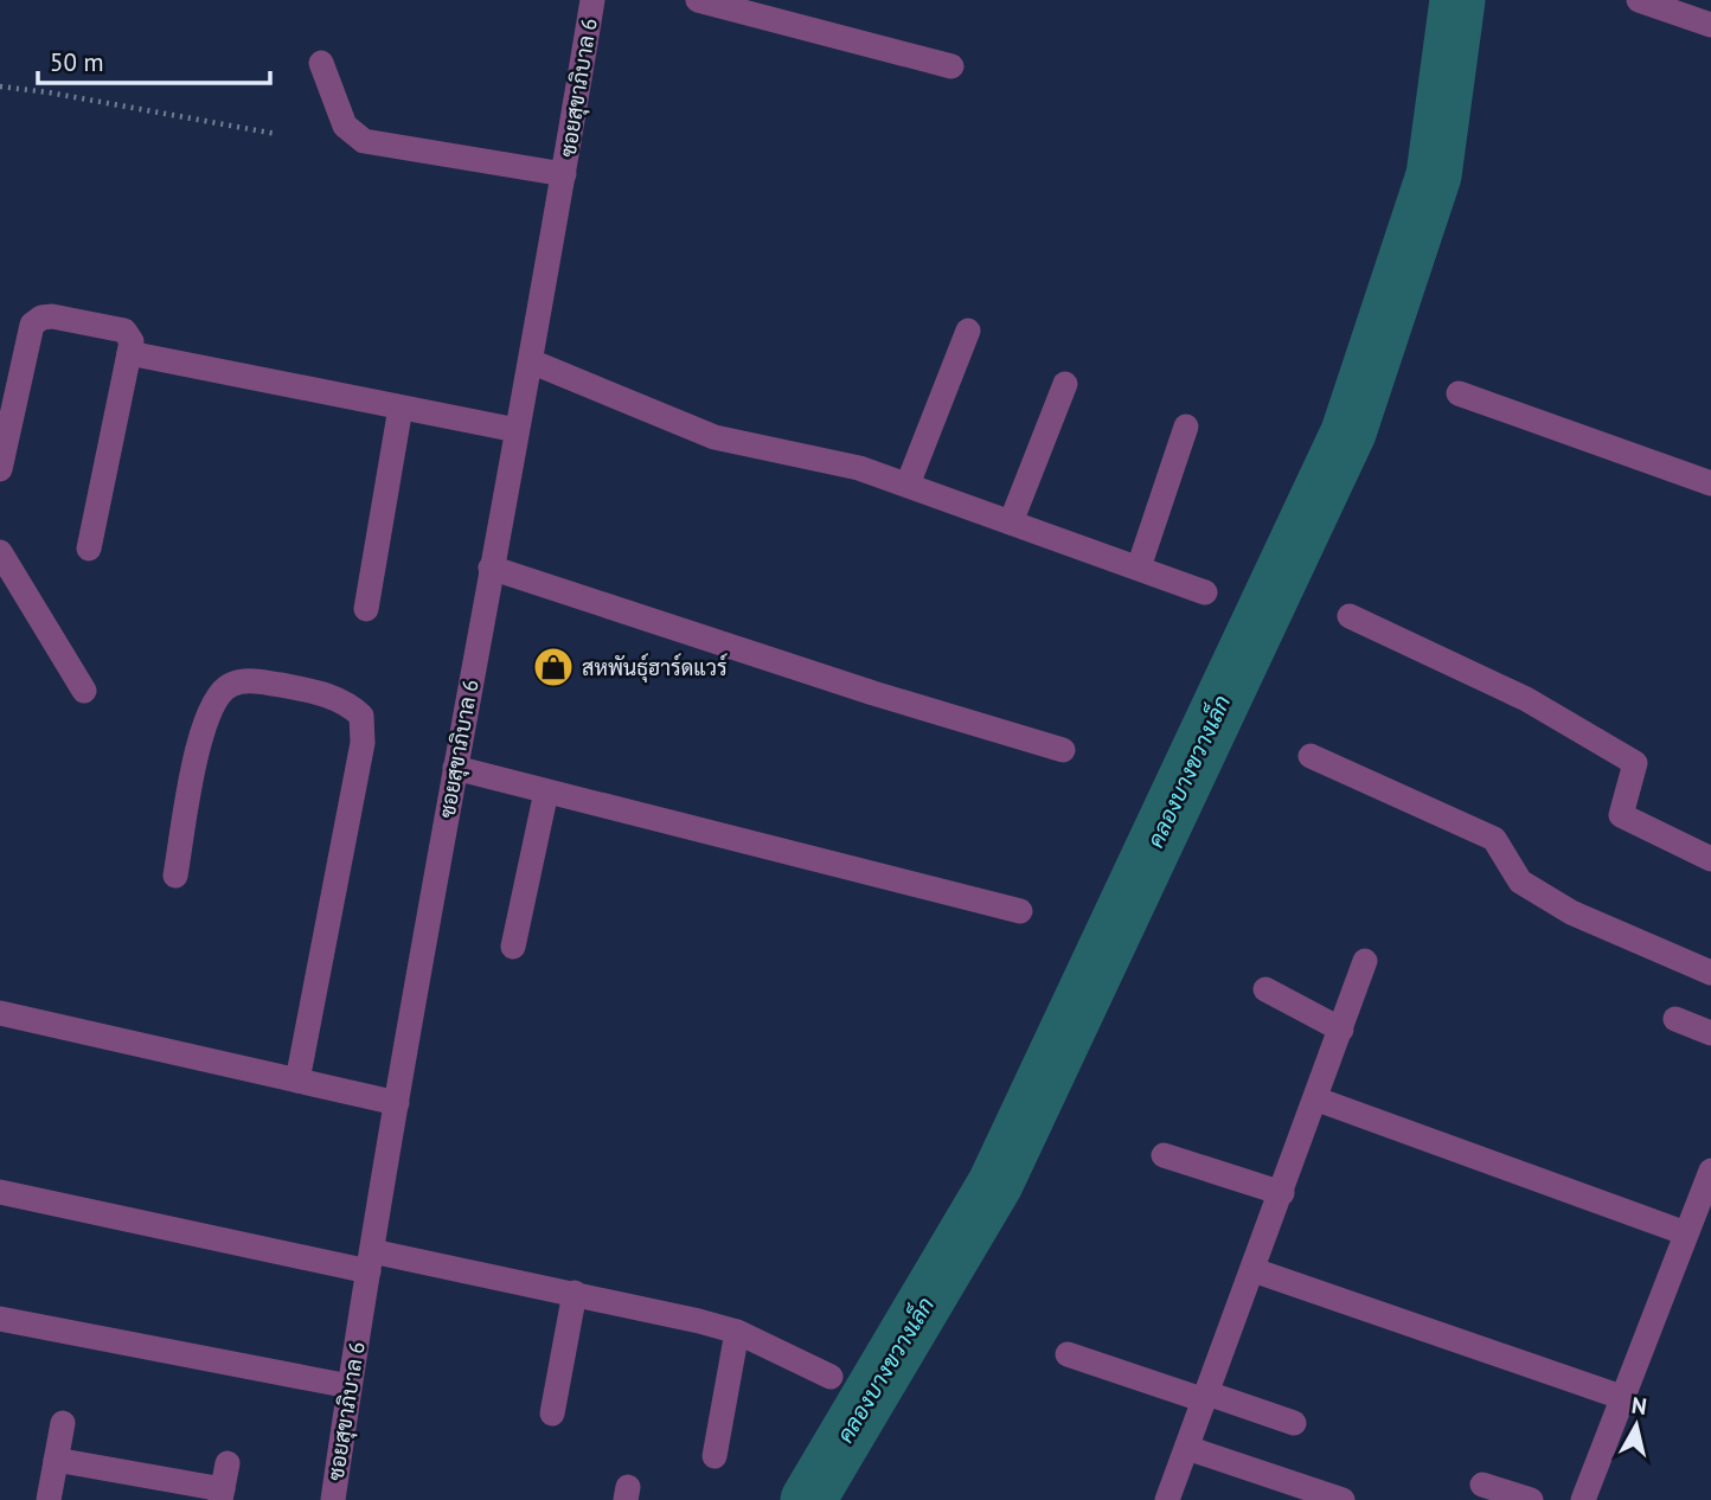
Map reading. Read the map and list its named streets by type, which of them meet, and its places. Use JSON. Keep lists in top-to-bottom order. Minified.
{"streets":{"street":["ซอยสุขาภิบาล 6"]},"water":["คลองบางขวางเล็ก"],"places":{"shop":["สหพันธุ์ฮาร์ดแวร์"]},"scale_bar":"50 m","north":"top"}
